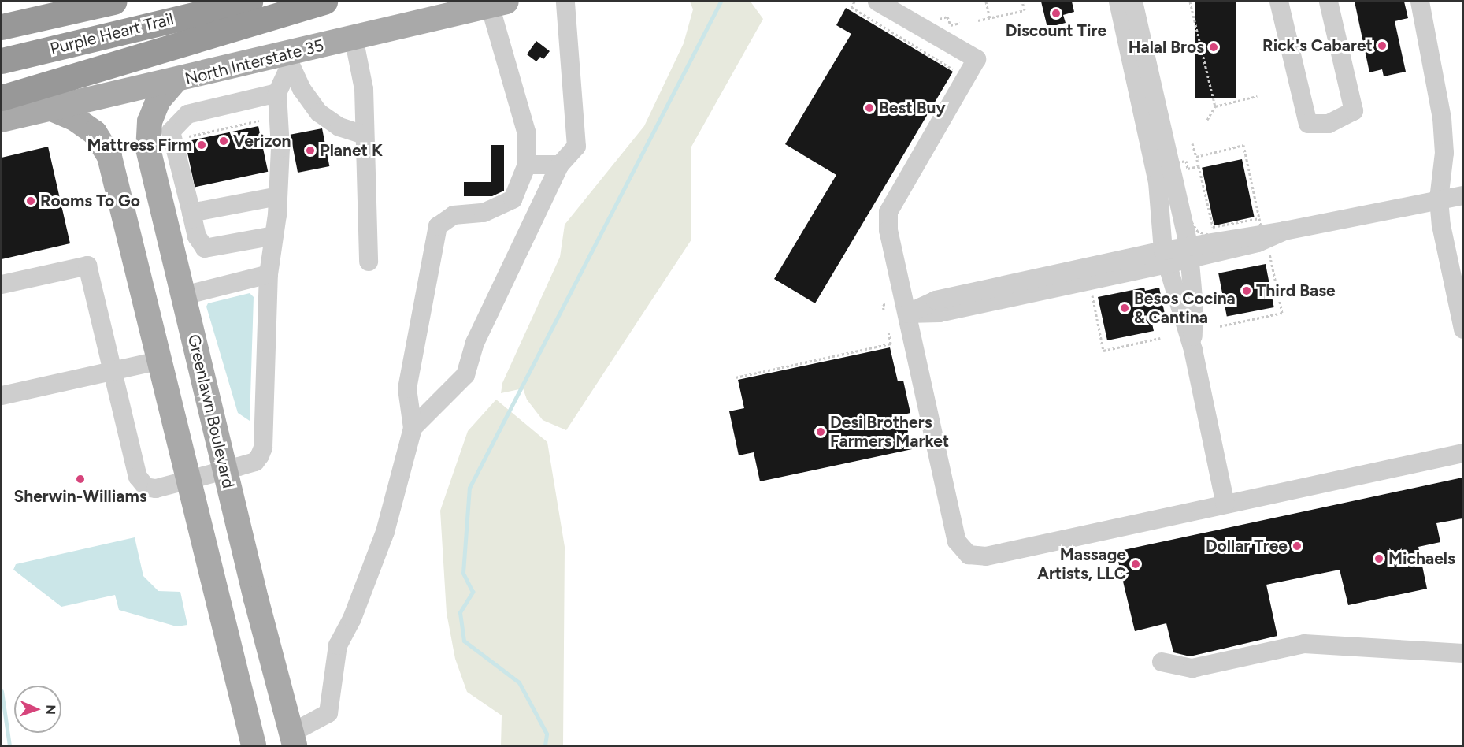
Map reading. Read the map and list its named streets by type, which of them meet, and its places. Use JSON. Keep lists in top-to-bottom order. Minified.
{"streets":{"highway":["Purple Heart Trail"],"main road":["North Interstate 35","Greenlawn Boulevard"]},"crossings":[["North Interstate 35","Greenlawn Boulevard"]],"places":["Discount Tire","Rick's Cabaret","Halal Bros","Best Buy","Verizon","Mattress Firm","Planet K","Rooms To Go","Third Base","Besos Cocina & Cantina","Desi Brothers Farmers Market","Sherwin-Williams","Dollar Tree","Michaels","Massage Artists, LLC"],"north":"right"}
